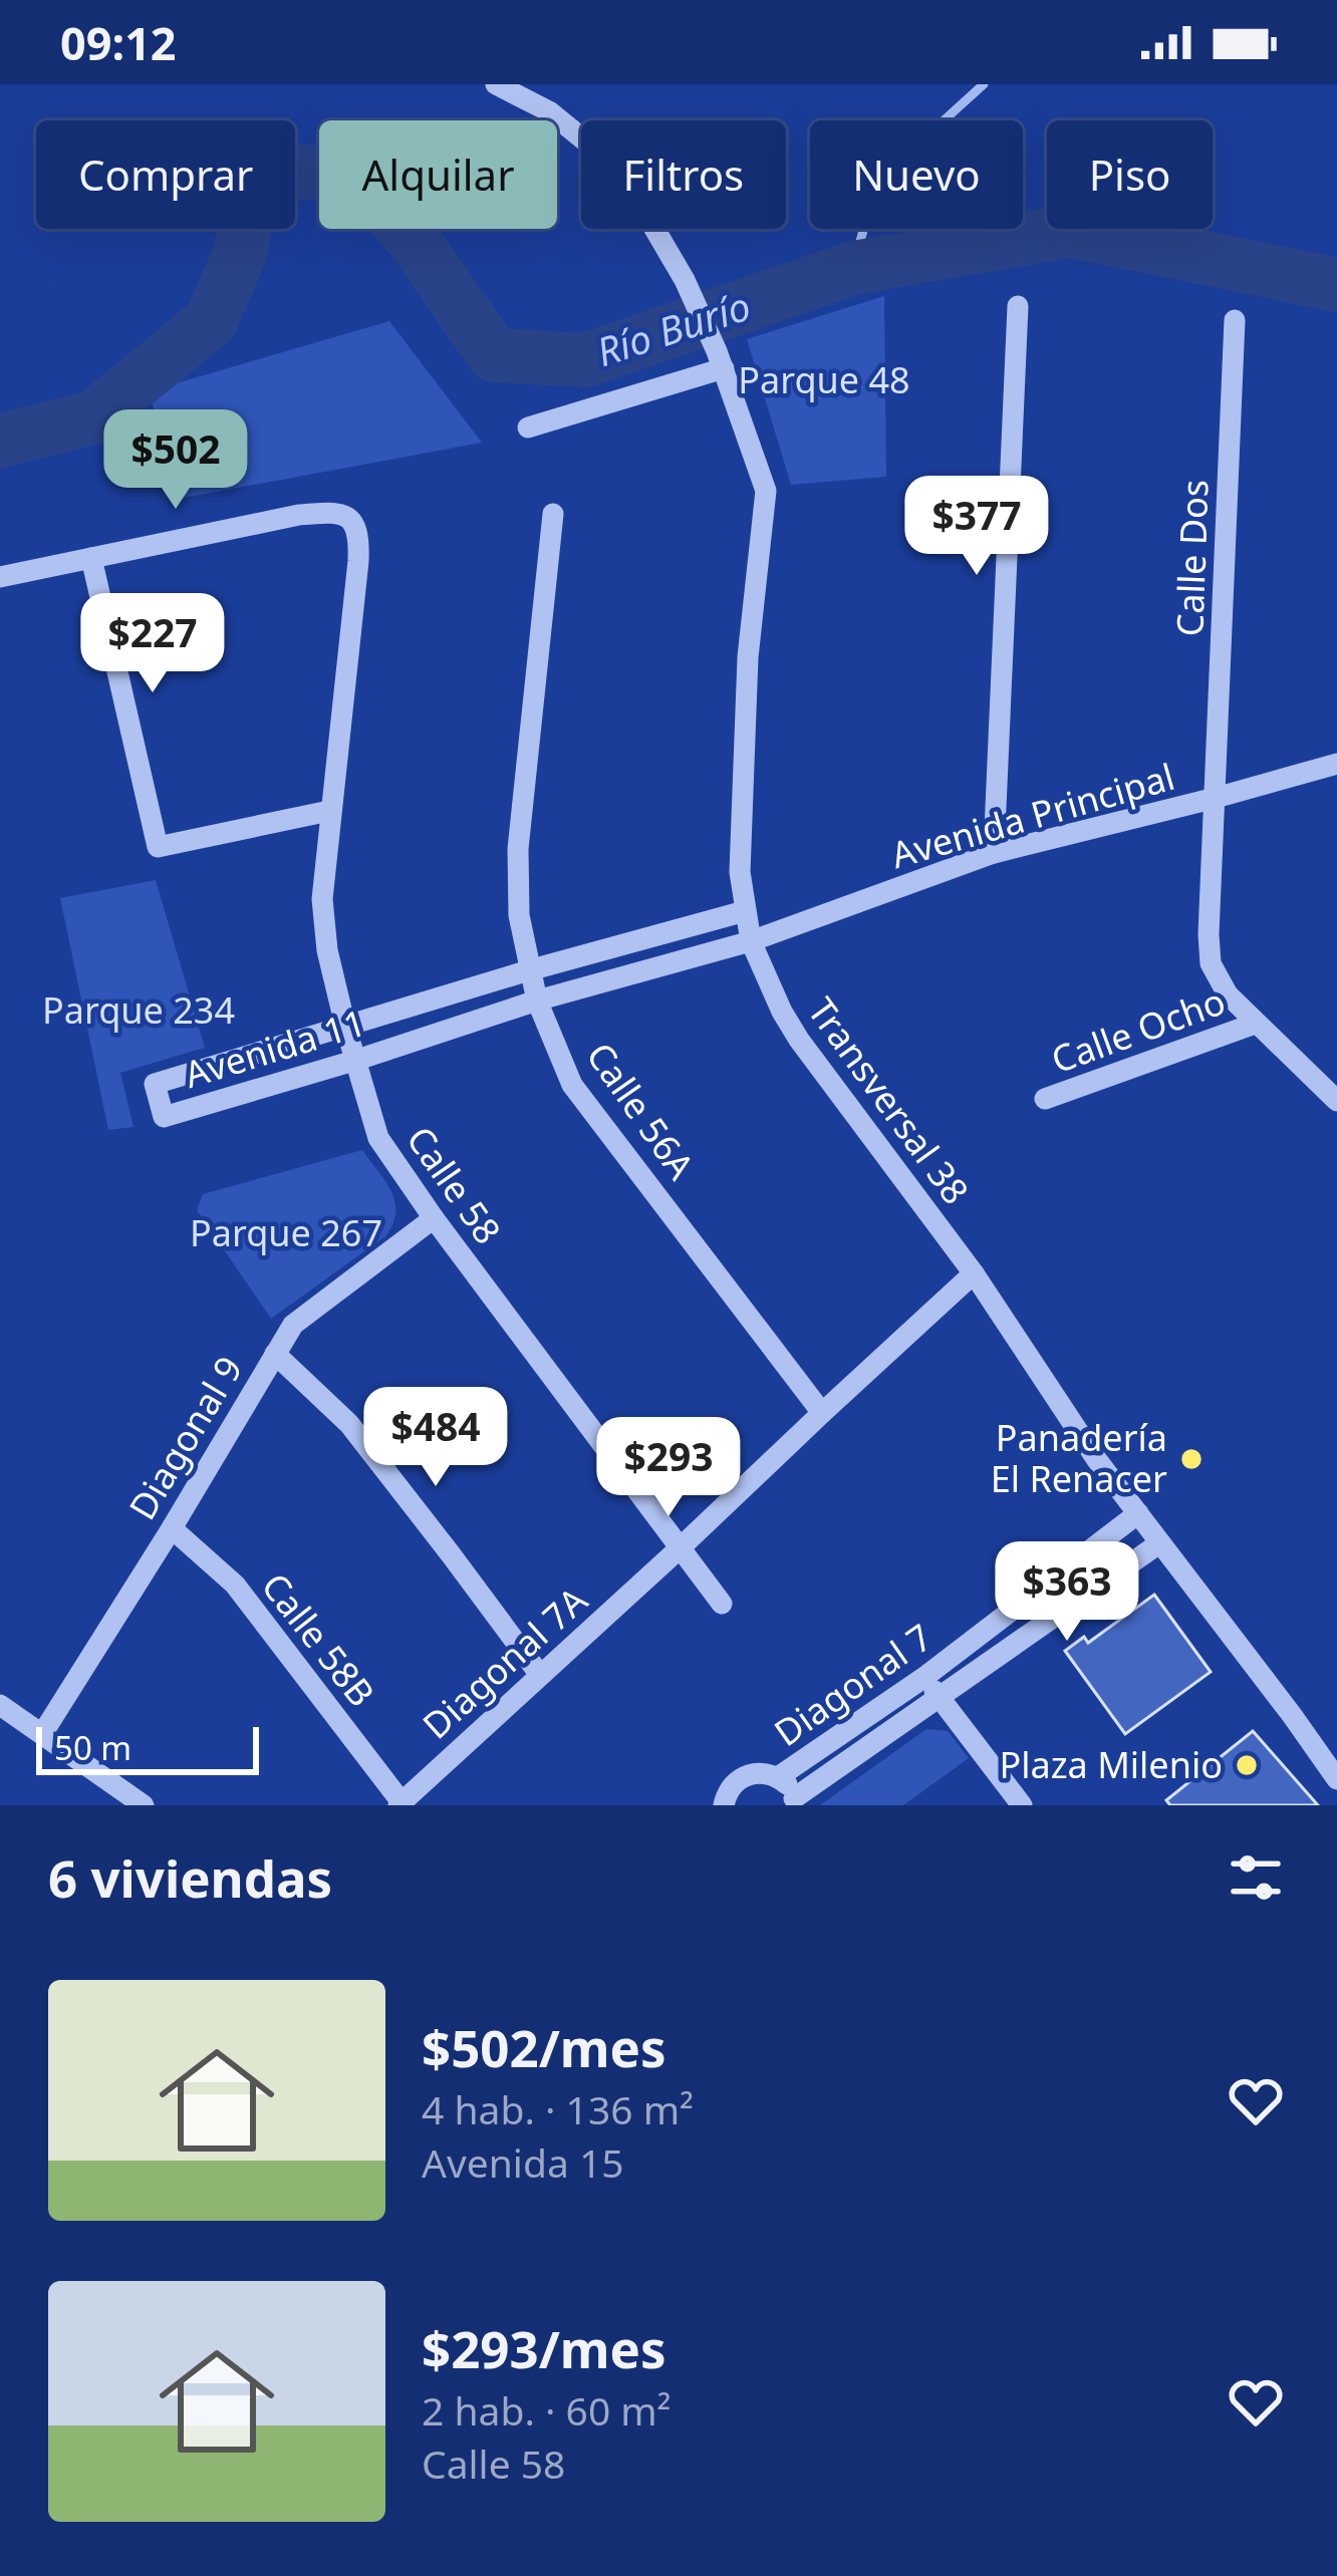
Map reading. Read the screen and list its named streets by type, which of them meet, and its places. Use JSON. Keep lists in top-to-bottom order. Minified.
{"streets":{"street":["Calle Dos","Avenida Principal","Calle Ocho","Avenida 11","Transversal 38","Calle 56A","Calle 58","Diagonal 9","Calle 58B","Diagonal 7A","Diagonal 7"]},"crossings":[["Calle Dos","Avenida Principal"],["Calle Dos","Calle Ocho"],["Avenida Principal","Avenida 11"],["Avenida Principal","Transversal 38"],["Avenida 11","Transversal 38"],["Avenida 11","Calle 56A"],["Avenida 11","Calle 58"],["Transversal 38","Diagonal 7A"],["Transversal 38","Diagonal 7"],["Calle 56A","Diagonal 7A"],["Calle 58","Diagonal 9"],["Calle 58","Diagonal 7A"],["Diagonal 9","Calle 58B"],["Calle 58B","Diagonal 7A"]],"water":["Río Burío"],"parks":["Parque 48","Parque 234","Parque 267"],"places":["Panadería El Renacer","Plaza Milenio"],"scale_bar":"50 m","page":{"status":"09:12","chip":["Comprar","Alquilar","Filtros","Nuevo","Piso"],"price":["$502","$377","$227","$484","$293","$363"],"scale":"50 m","heading":"6 viviendas","list":[{"name":"$502/mes","note":"4 hab. · 136 m² · Avenida 15"},{"name":"$293/mes","note":"2 hab. · 60 m² · Calle 58"}]}}
